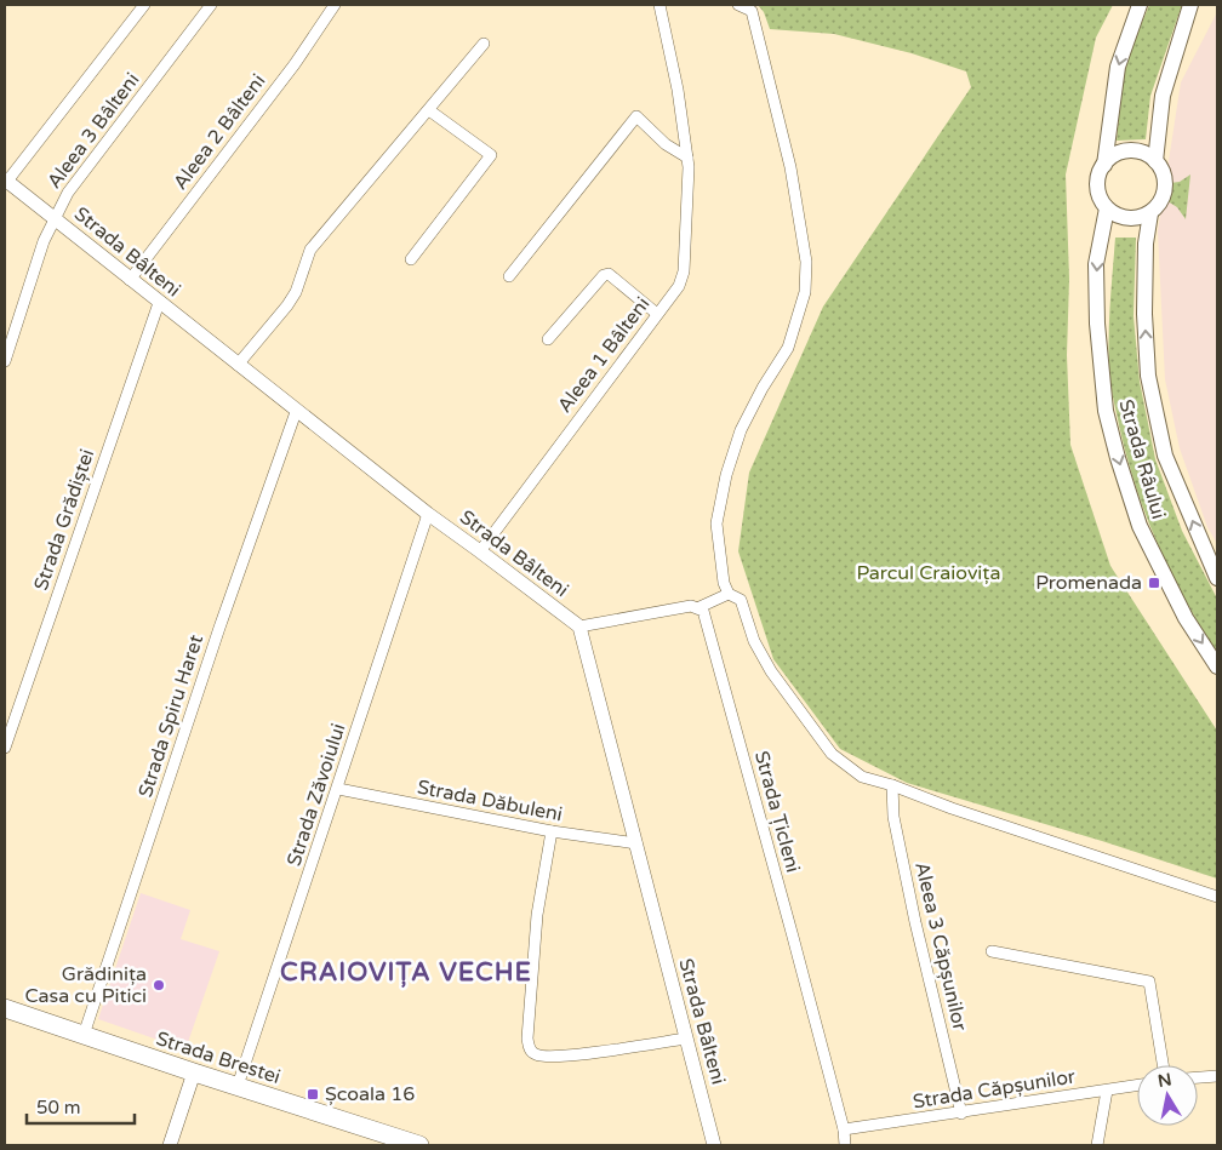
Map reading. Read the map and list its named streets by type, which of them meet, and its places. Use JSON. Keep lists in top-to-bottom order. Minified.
{"streets":{"main road":["Strada Râului","Strada Brestei"],"street":["Aleea 3 Bâlteni","Aleea 2 Bâlteni","Strada Bâlteni","Aleea 1 Bâlteni","Strada Grădiștei","Strada Spiru Haret","Strada Zăvoiului","Strada Dăbuleni","Strada Țicleni","Aleea 3 Căpșunilor","Strada Căpșunilor"]},"crossings":[["Aleea 3 Bâlteni","Strada Bâlteni"],["Aleea 2 Bâlteni","Strada Bâlteni"],["Strada Bâlteni","Aleea 1 Bâlteni"],["Strada Bâlteni","Strada Grădiștei"],["Strada Bâlteni","Strada Spiru Haret"],["Strada Bâlteni","Strada Zăvoiului"],["Strada Bâlteni","Strada Dăbuleni"],["Strada Spiru Haret","Strada Brestei"],["Strada Zăvoiului","Strada Dăbuleni"],["Strada Zăvoiului","Strada Brestei"],["Strada Țicleni","Strada Căpșunilor"],["Aleea 3 Căpșunilor","Strada Căpșunilor"]],"districts":["CRAIOVIȚA VECHE"],"parks":["Parcul Craiovița"],"places":{"transit":["Promenada","Școala 16"],"other":["Grădinița Casa cu Pitici"]},"scale_bar":"50 m","north":"top"}
